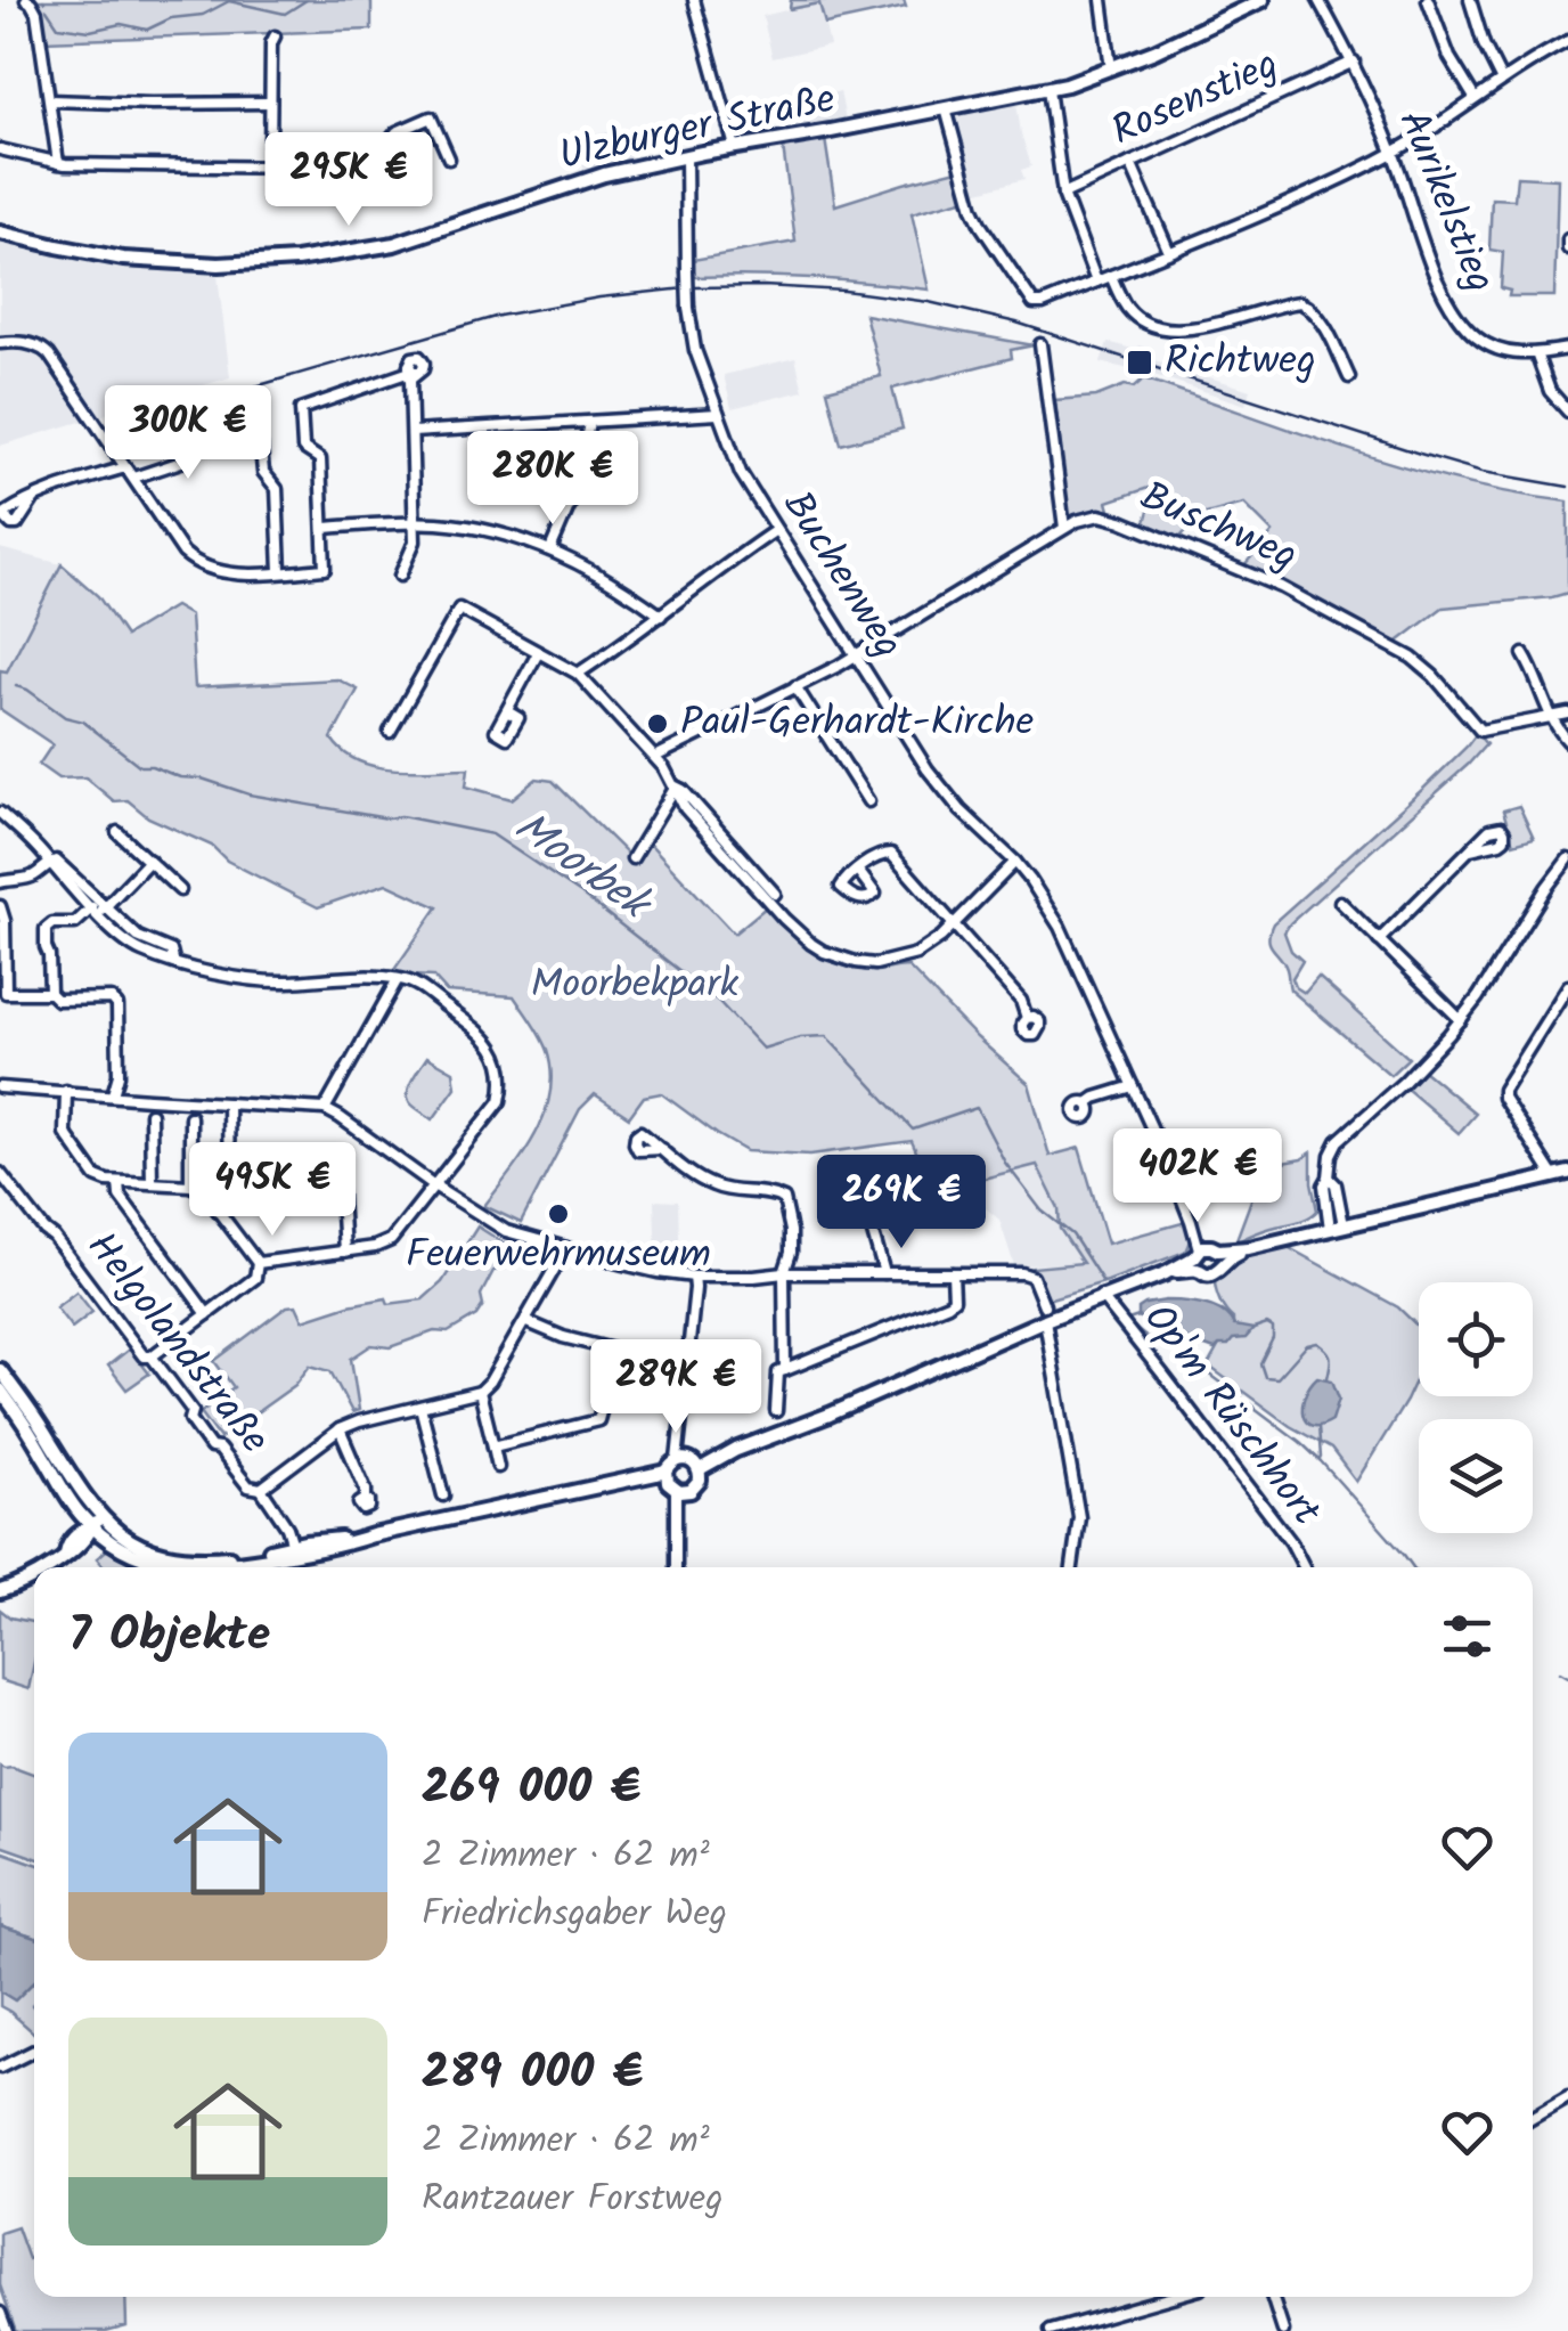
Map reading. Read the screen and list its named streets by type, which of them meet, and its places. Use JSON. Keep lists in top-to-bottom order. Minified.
{"streets":{"main road":["Ulzburger Straße"],"street":["Rosenstieg","Aurikelstieg","Buschweg","Buchenweg","Helgolandstraße","Op'm Rüschhort"]},"crossings":[["Rosenstieg","Aurikelstieg"],["Ulzburger Straße","Buchenweg"],["Buschweg","Buchenweg"]],"water":["Moorbek"],"parks":["Moorbekpark"],"places":{"transit":["Richtweg"],"other":["Paul-Gerhardt-Kirche","Feuerwehrmuseum"]},"page":{"price":["295K €","300K €","280K €","402K €","495K €","269K €","289K €"],"heading":"7 Objekte","list":[{"name":"269 000 €","note":"2 Zimmer · 62 m² · Friedrichsgaber Weg"},{"name":"289 000 €","note":"2 Zimmer · 62 m² · Rantzauer Forstweg"}]}}
